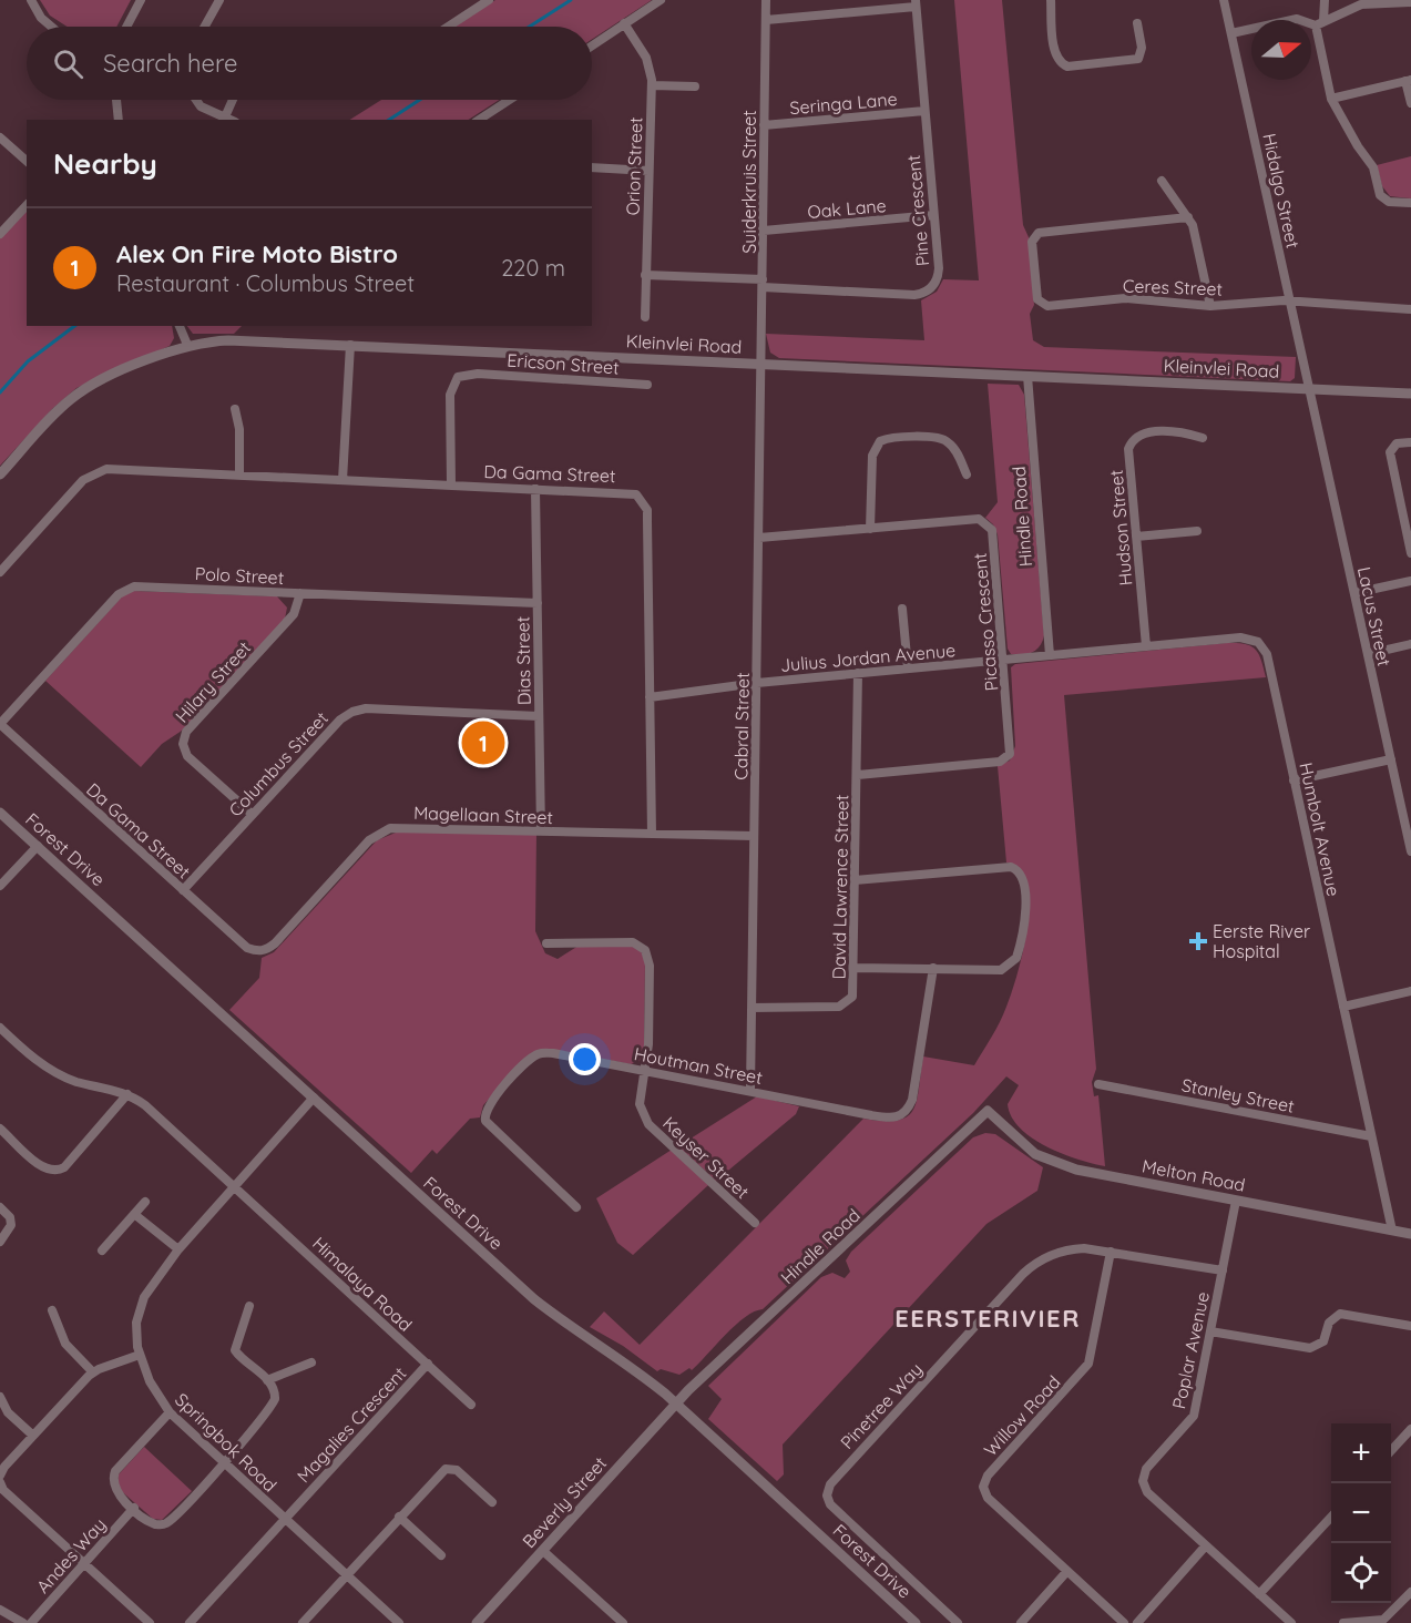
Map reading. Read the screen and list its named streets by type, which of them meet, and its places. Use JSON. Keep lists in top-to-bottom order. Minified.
{"streets":{"street":["Seringa Lane","Orion Street","Suiderkruis Street","Hidalgo Street","Oak Lane","Pine Crescent","Ceres Street","Kleinvlei Road","Ericson Street","Da Gama Street","Hindle Road","Hudson Street","Polo Street","Lacus Street","Picasso Crescent","Julius Jordan Avenue","Dias Street","Hilary Street","Cabral Street","Columbus Street","Magellaan Street","Humbolt Avenue","Forest Drive","David Lawrence Street","Houtman Street","Stanley Street","Keyser Street","Melton Road","Himalaya Road","Poplar Avenue","Pinetree Way","Willow Road","Magalies Crescent","Springbok Road","Beverly Street","Andes Way"]},"crossings":[["Seringa Lane","Suiderkruis Street"],["Seringa Lane","Pine Crescent"],["Suiderkruis Street","Oak Lane"],["Suiderkruis Street","Pine Crescent"],["Suiderkruis Street","Kleinvlei Road"],["Suiderkruis Street","Cabral Street"],["Hidalgo Street","Ceres Street"],["Hidalgo Street","Kleinvlei Road"],["Hidalgo Street","Lacus Street"],["Oak Lane","Pine Crescent"],["Kleinvlei Road","Hindle Road"],["Kleinvlei Road","Lacus Street"],["Kleinvlei Road","Cabral Street"],["Ericson Street","Da Gama Street"],["Da Gama Street","Polo Street"],["Da Gama Street","Julius Jordan Avenue"],["Da Gama Street","Dias Street"],["Da Gama Street","Columbus Street"],["Da Gama Street","Magellaan Street"],["Hindle Road","Julius Jordan Avenue"],["Hindle Road","Humbolt Avenue"],["Hindle Road","Forest Drive"],["Hindle Road","Melton Road"],["Hindle Road","Beverly Street"],["Hudson Street","Humbolt Avenue"],["Polo Street","Dias Street"],["Polo Street","Hilary Street"],["Picasso Crescent","Julius Jordan Avenue"],["Picasso Crescent","Cabral Street"],["Picasso Crescent","David Lawrence Street"],["Julius Jordan Avenue","Cabral Street"],["Julius Jordan Avenue","Humbolt Avenue"],["Julius Jordan Avenue","David Lawrence Street"],["Dias Street","Columbus Street"],["Dias Street","Magellaan Street"],["Hilary Street","Columbus Street"],["Cabral Street","Magellaan Street"],["Cabral Street","David Lawrence Street"],["Cabral Street","Houtman Street"],["Humbolt Avenue","Stanley Street"],["Humbolt Avenue","Melton Road"],["Forest Drive","Springbok Road"],["Forest Drive","Beverly Street"],["Houtman Street","Keyser Street"],["Melton Road","Poplar Avenue"],["Himalaya Road","Magalies Crescent"],["Himalaya Road","Springbok Road"],["Pinetree Way","Willow Road"],["Magalies Crescent","Springbok Road"]],"districts":["EERSTERIVIER"],"places":{"health":["Eerste River Hospital"]},"north":"right","page":{"search":"Search here","heading":"Nearby","list":[{"mark":"1","name":"Alex On Fire Moto Bistro","note":"Restaurant · Columbus Street","value":"220 m"}],"pins":"1","map_buttons":["+","−"]}}
